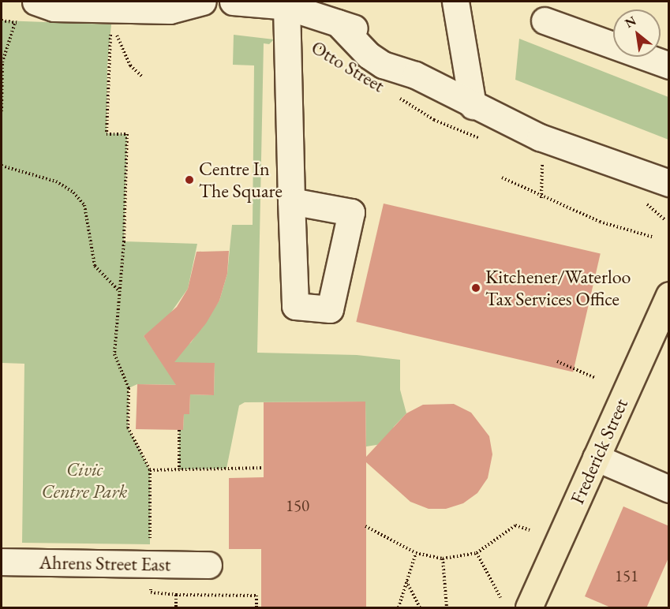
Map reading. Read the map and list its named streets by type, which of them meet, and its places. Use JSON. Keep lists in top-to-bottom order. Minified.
{"streets":{"main road":["Frederick Street"],"street":["Otto Street","Ahrens Street East"]},"parks":["Civic Centre Park"],"places":["Centre In The Square","Kitchener/Waterloo Tax Services Office"],"house_numbers":["150","151"],"north":"top left"}
